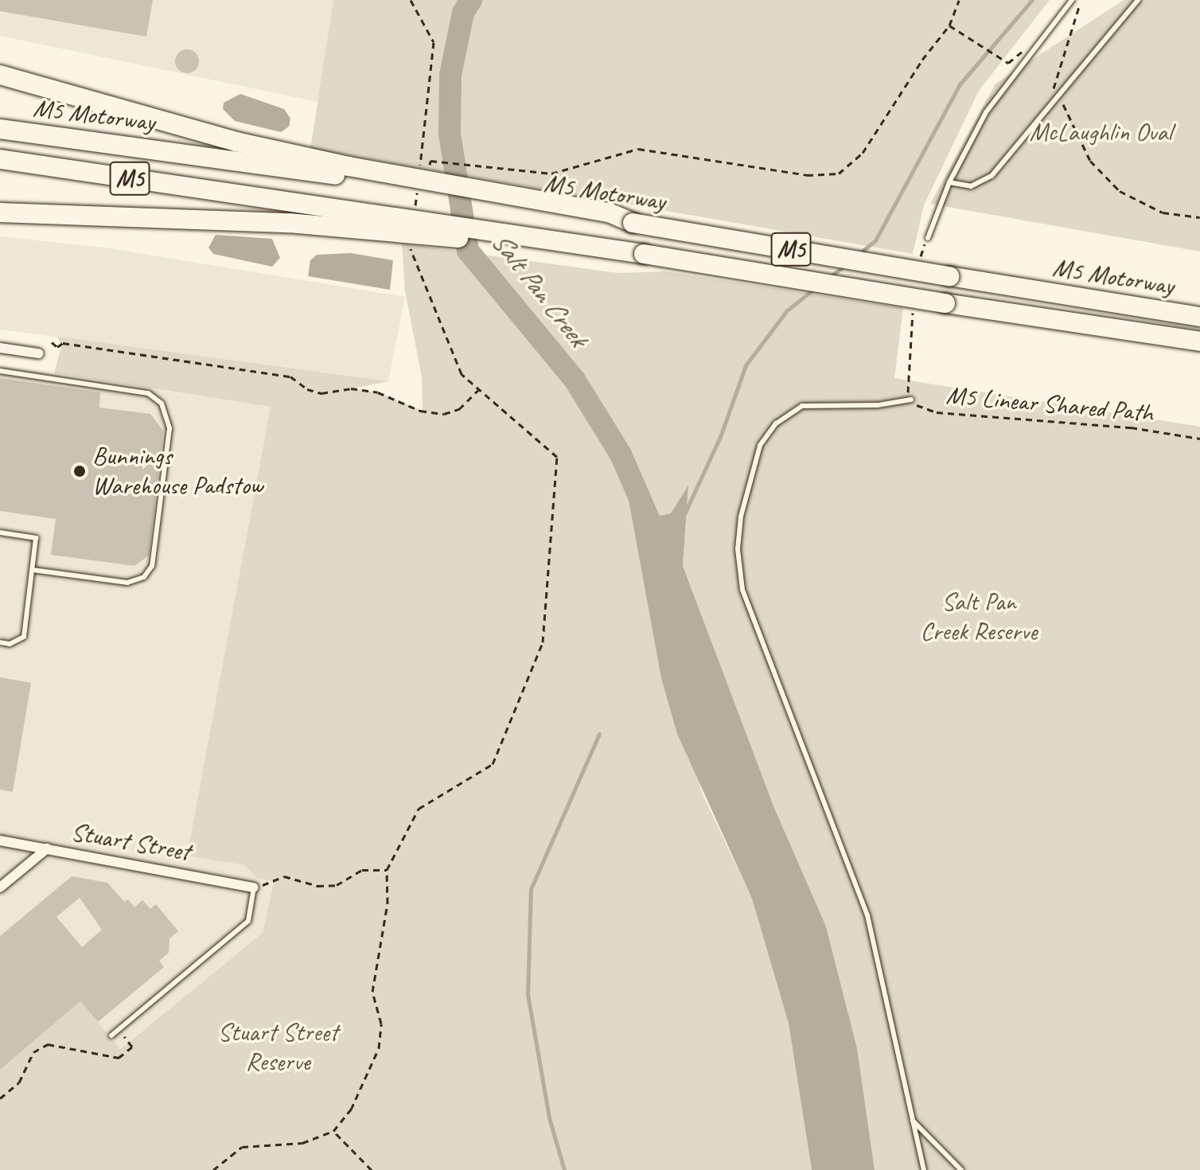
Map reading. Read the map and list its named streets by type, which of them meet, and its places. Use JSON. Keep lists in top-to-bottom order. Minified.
{"streets":{"highway":["M5 Motorway","M5"],"street":["Stuart Street"],"path":["M5 Linear Shared Path"]},"crossings":[["M5 Motorway","M5"]],"water":["Salt Pan Creek"],"parks":["McLaughlin Oval","Salt Pan Creek Reserve","Stuart Street Reserve"],"places":["Bunnings Warehouse Padstow"]}
